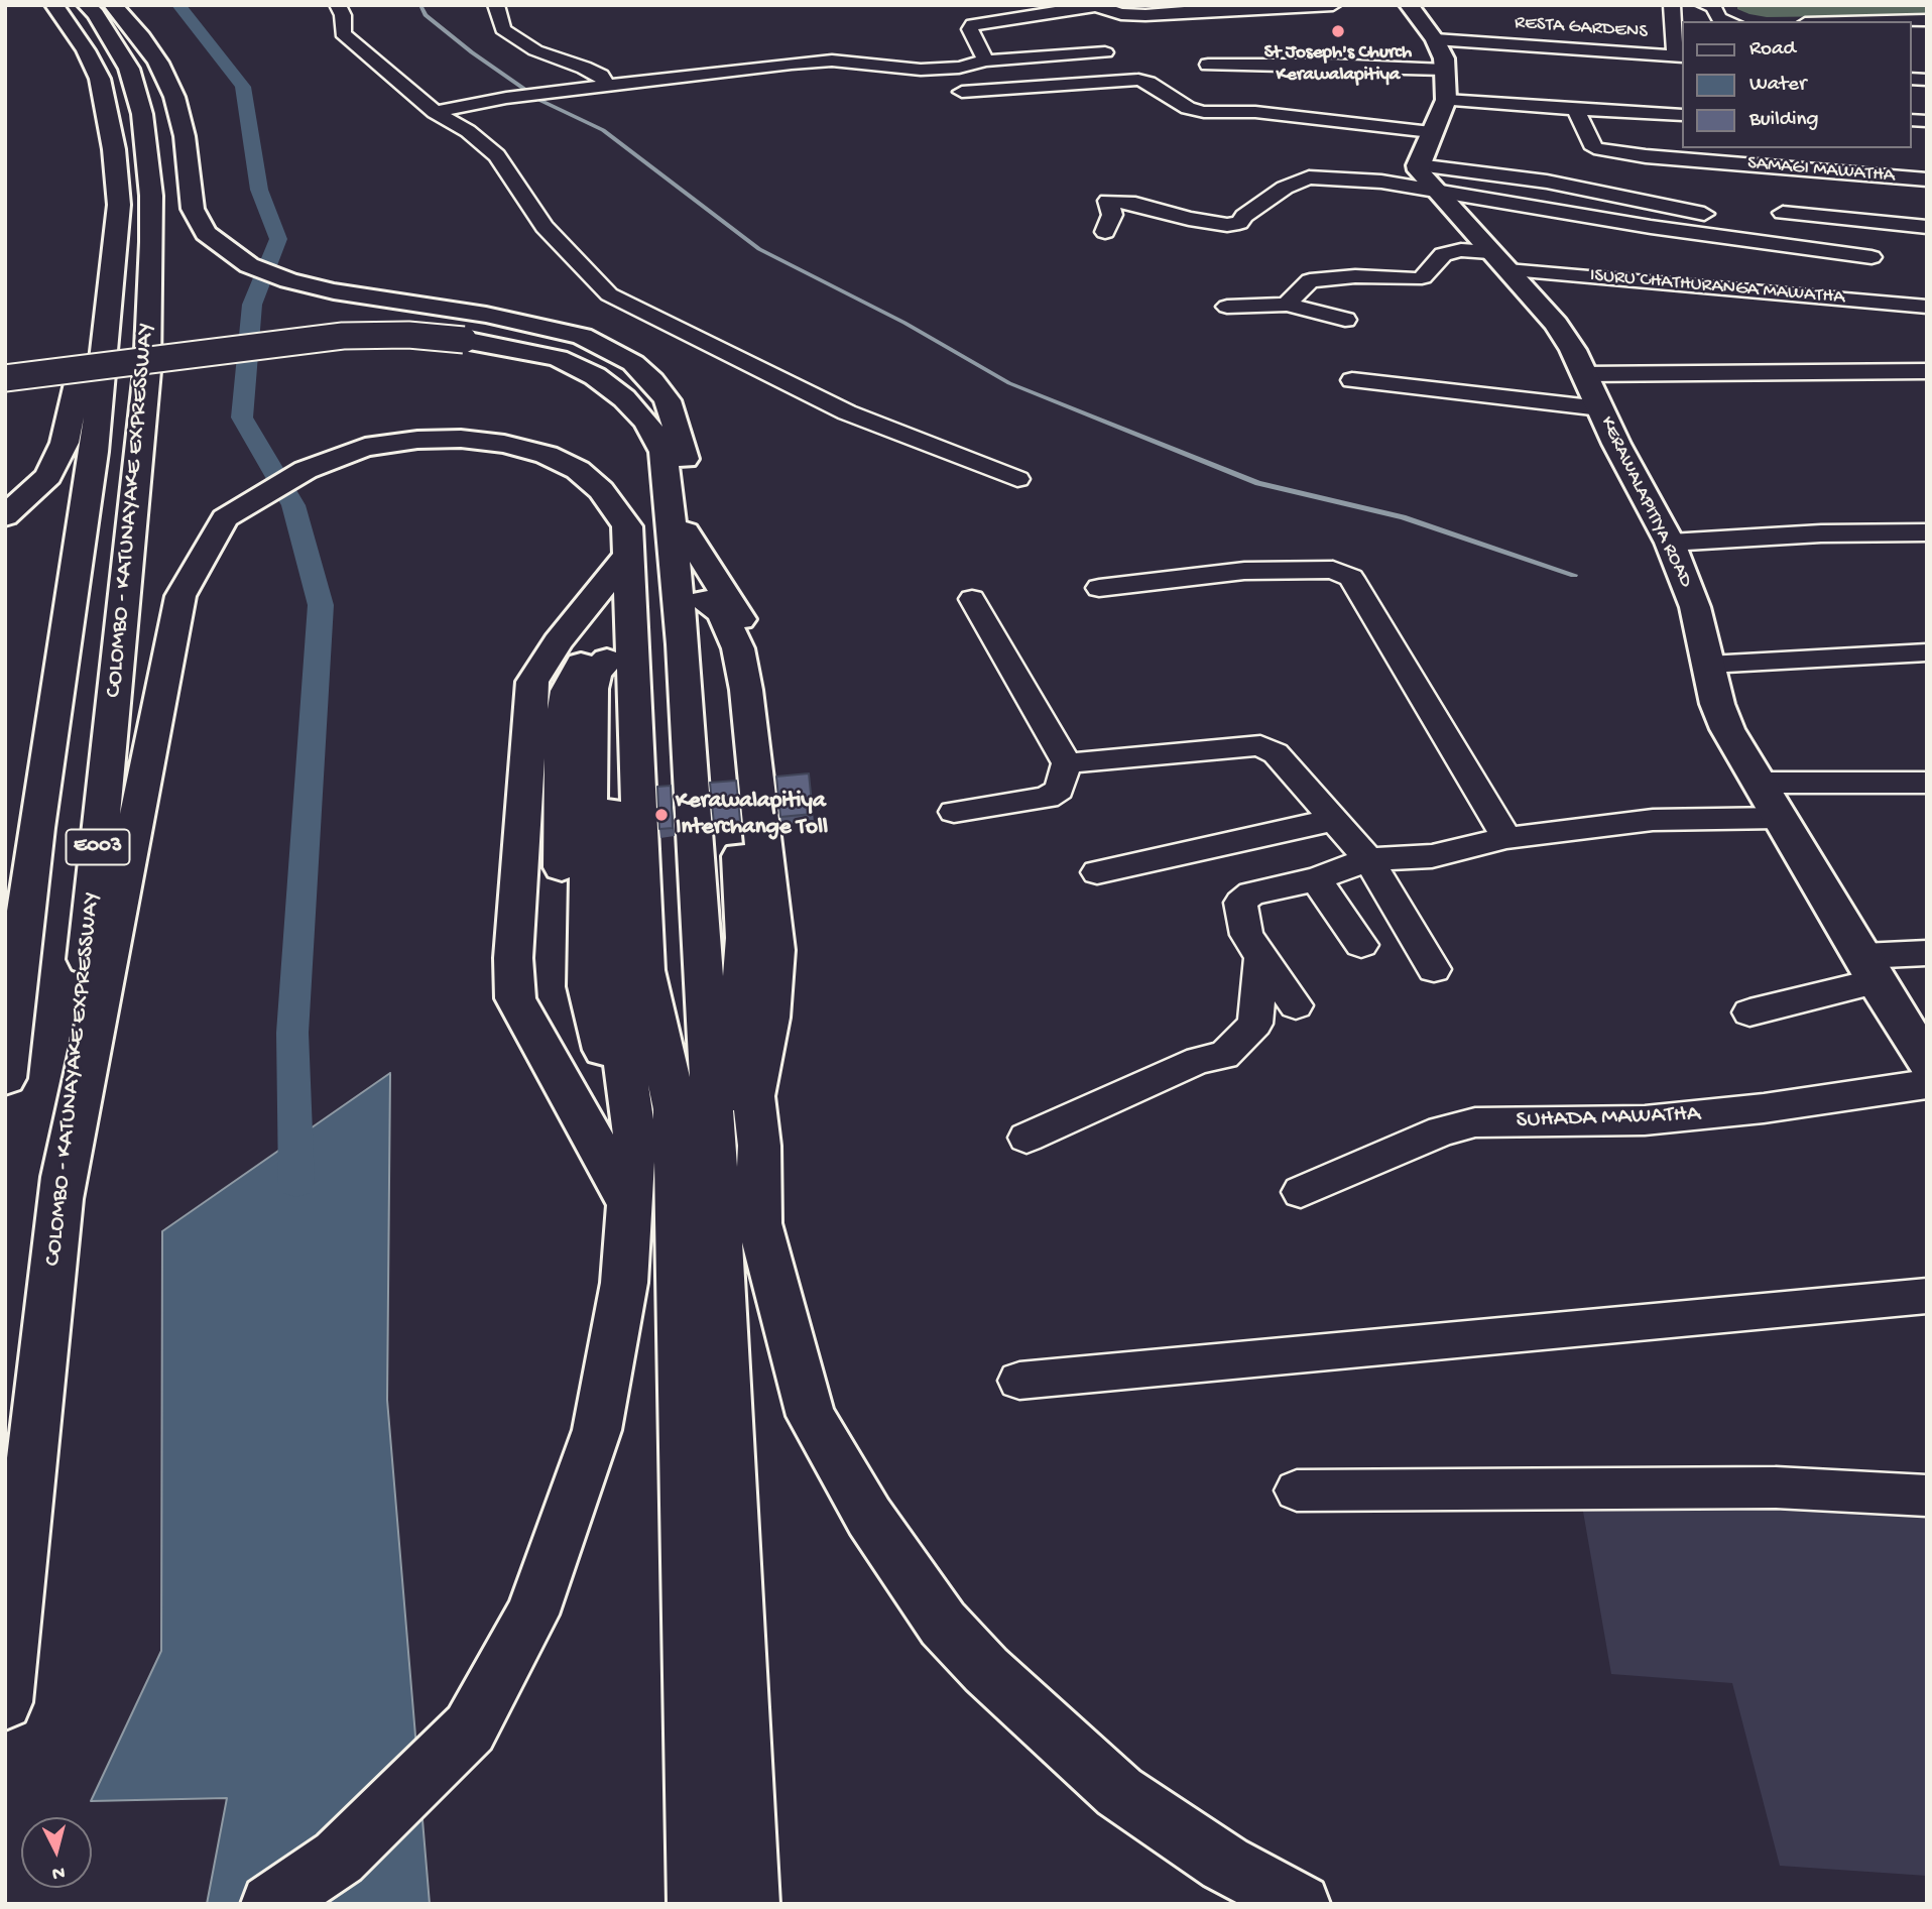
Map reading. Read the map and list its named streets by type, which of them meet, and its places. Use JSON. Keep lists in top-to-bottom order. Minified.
{"streets":{"main road":["KERAWALAPITIYA ROAD","COLOMBO - KATUNAYAKE EXPRESSWAY","E003"],"street":["RESTA GARDENS","SAMAGI MAWATHA","ISURU CHATHURANGA MAWATHA","SUHADA MAWATHA"]},"crossings":[["ISURU CHATHURANGA MAWATHA","KERAWALAPITIYA ROAD"]],"places":["St Joseph's Church Kerawalapitiya","Kerawalapitiya Interchange Toll"],"legend":["Road","Water","Building"],"north":"bottom"}
